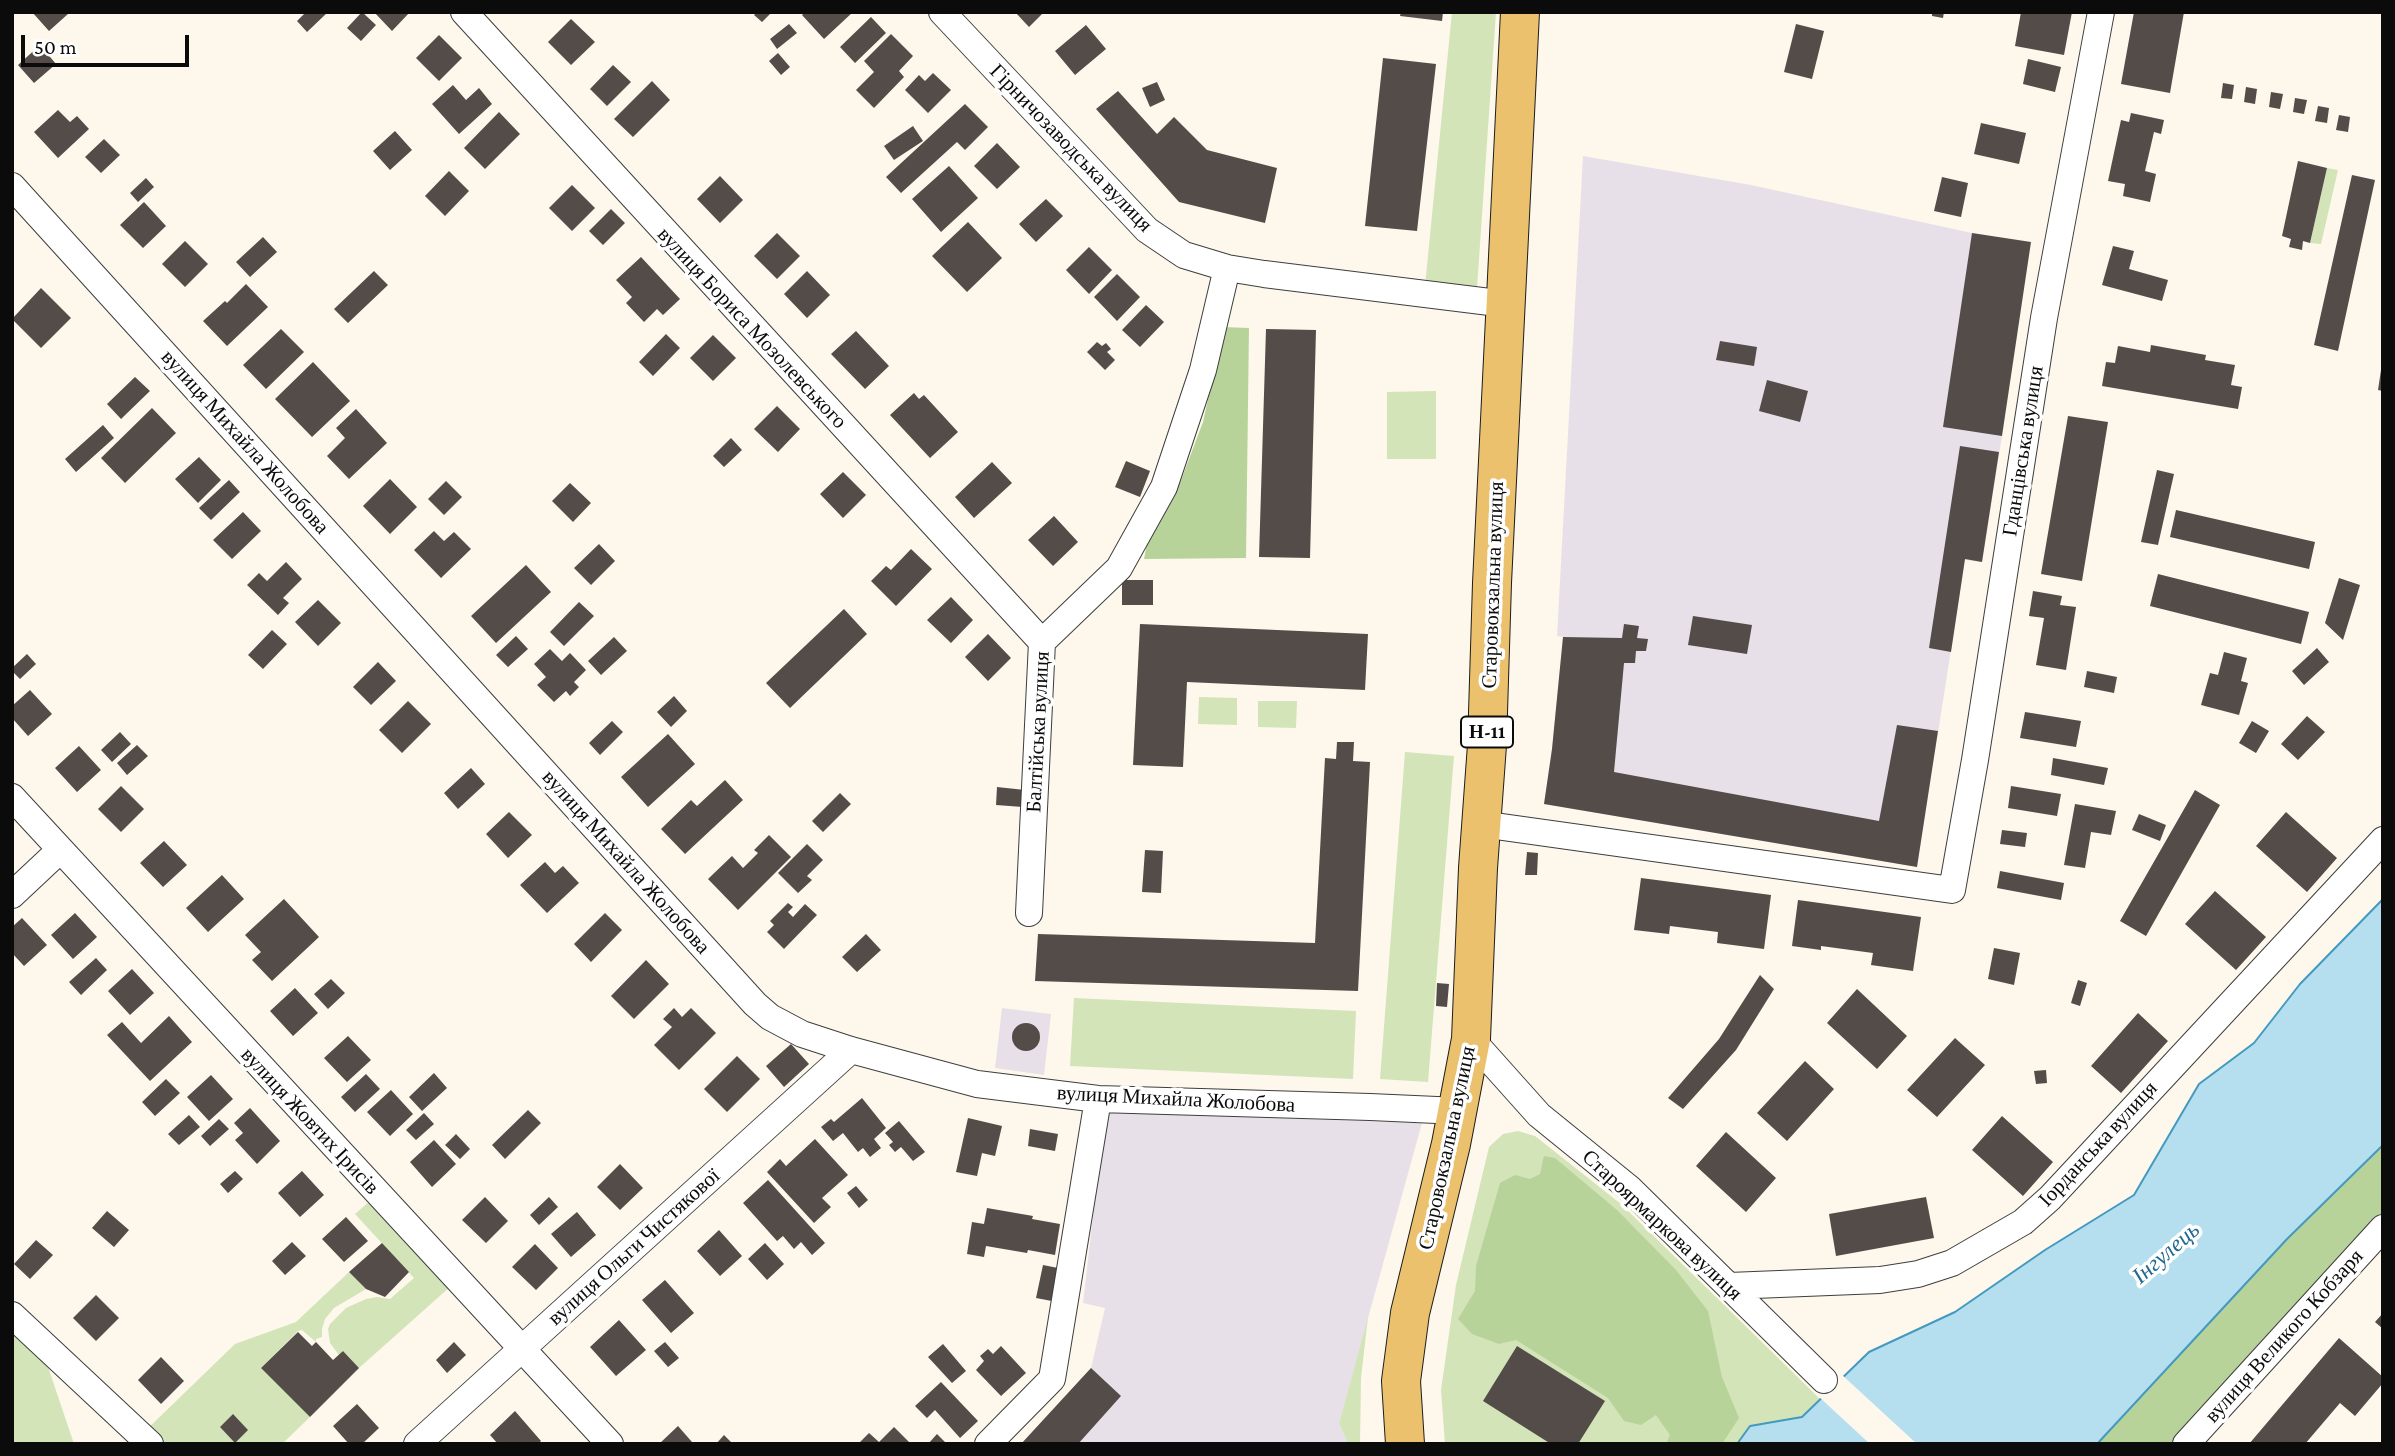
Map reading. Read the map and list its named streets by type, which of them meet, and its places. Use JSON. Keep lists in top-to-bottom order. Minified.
{"streets":{"main road":["Старовокзальна вулиця","Н-11"],"street":["Гірничозаводська вулиця","вулиця Бориса Мозолевського","вулиця Михайла Жолобова","Гданцівська вулиця","Балтійська вулиця","вулиця Жовтих Ірисів","Іорданська вулиця","Староярмаркова вулиця","вулиця Ольги Чистякової","вулиця Великого Кобзаря"]},"crossings":[["Гірничозаводська вулиця","Старовокзальна вулиця"],["Гірничозаводська вулиця","Балтійська вулиця"],["вулиця Бориса Мозолевського","Балтійська вулиця"],["вулиця Михайла Жолобова","Старовокзальна вулиця"],["вулиця Михайла Жолобова","вулиця Ольги Чистякової"],["Гданцівська вулиця","Старовокзальна вулиця"],["Старовокзальна вулиця","Староярмаркова вулиця"],["вулиця Жовтих Ірисів","вулиця Ольги Чистякової"],["Іорданська вулиця","Староярмаркова вулиця"]],"water":["Інгулець"],"scale_bar":"50 m"}
